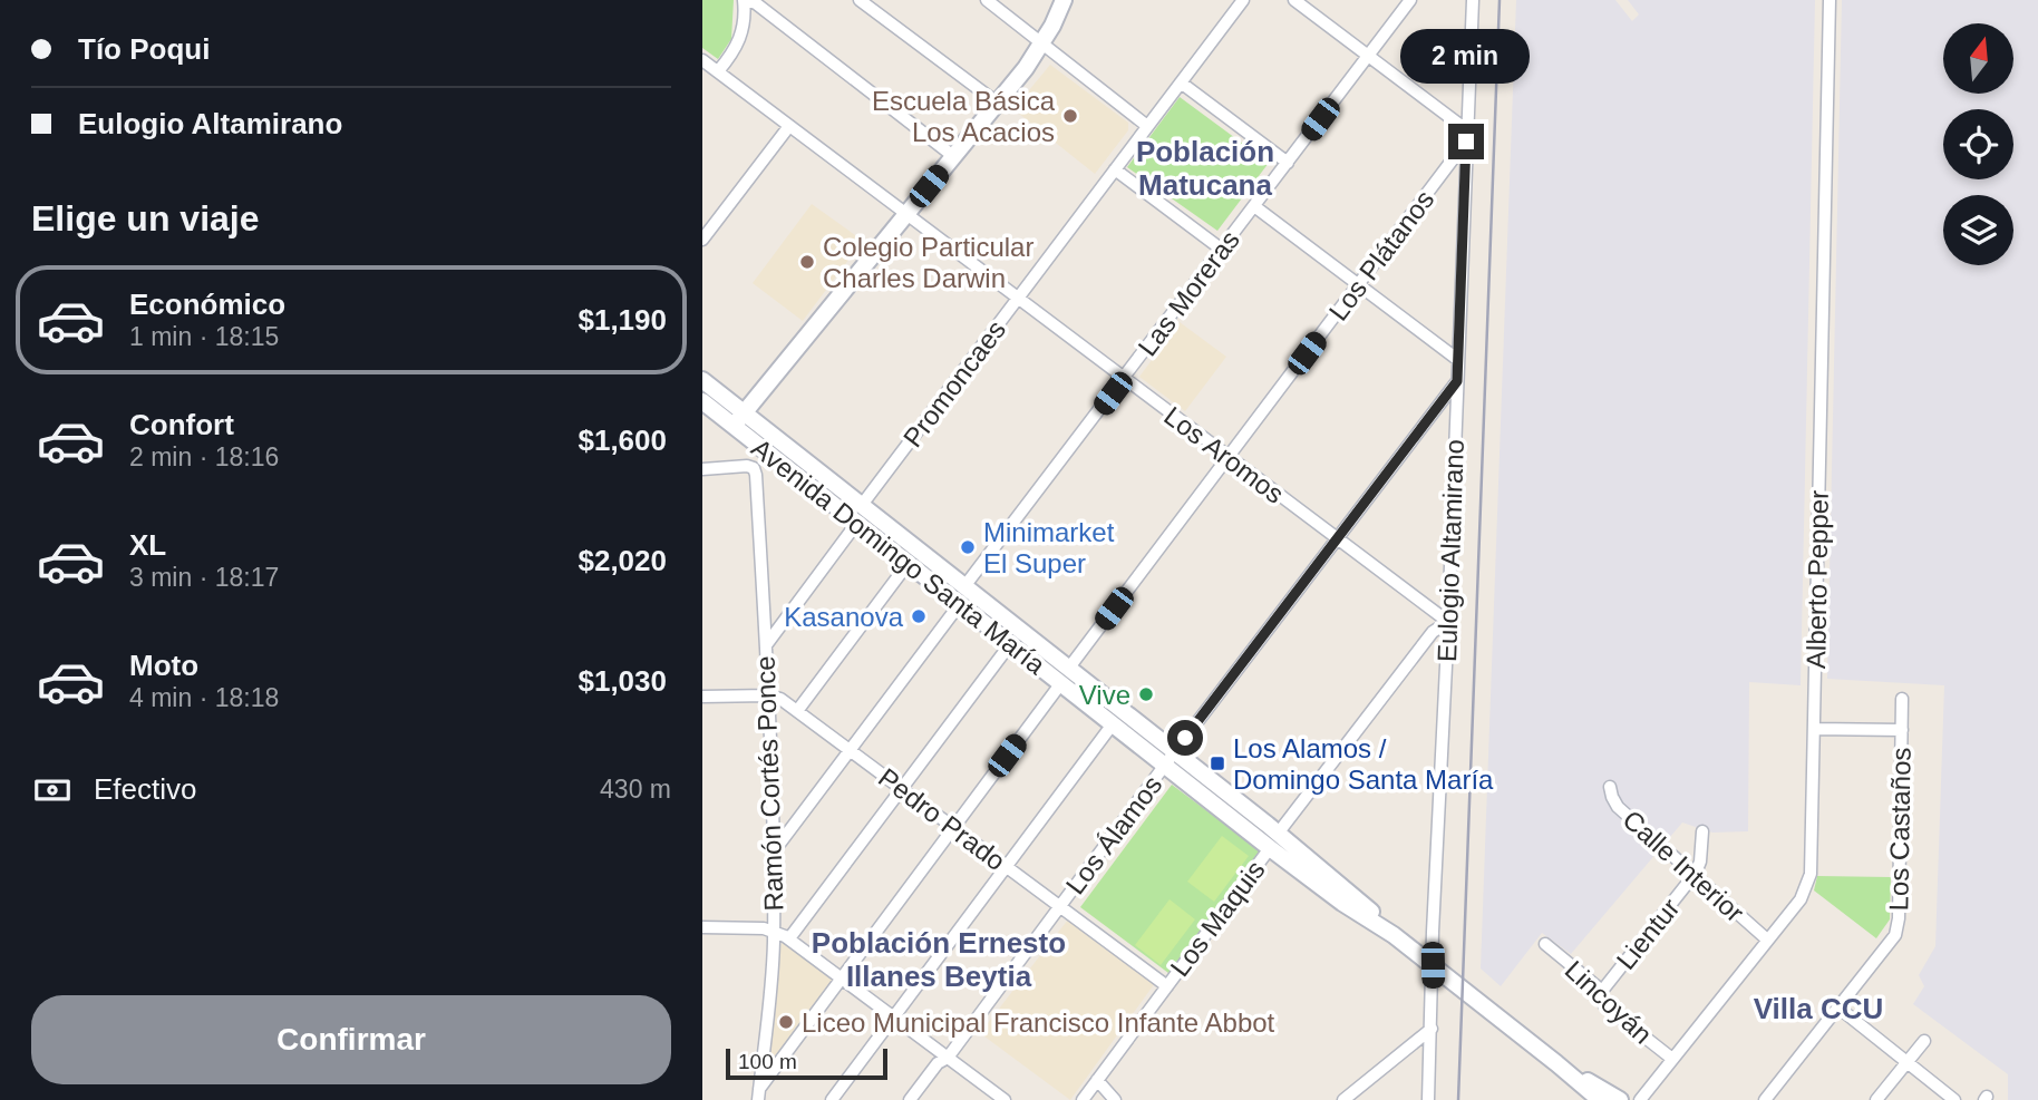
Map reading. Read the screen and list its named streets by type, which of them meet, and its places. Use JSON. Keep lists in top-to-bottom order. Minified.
{"streets":{"main road":["Avenida Domingo Santa María"],"street":["Los Plátanos","Las Moreras","Promoncaes","Los Aromos","Eulogio Altamirano","Alberto Pepper","Ramón Cortés Ponce","Pedro Prado","Los Castaños","Los Álamos","Calle Interior","Los Maquis","Lientur","Lincoyán"]},"crossings":[["Los Plátanos","Los Aromos"],["Los Plátanos","Eulogio Altamirano"],["Los Plátanos","Avenida Domingo Santa María"],["Las Moreras","Los Aromos"],["Las Moreras","Avenida Domingo Santa María"],["Promoncaes","Los Aromos"],["Promoncaes","Avenida Domingo Santa María"],["Los Aromos","Eulogio Altamirano"],["Los Aromos","Los Álamos"],["Los Aromos","Los Maquis"],["Eulogio Altamirano","Avenida Domingo Santa María"],["Eulogio Altamirano","Los Álamos"],["Eulogio Altamirano","Los Maquis"],["Avenida Domingo Santa María","Los Álamos"],["Avenida Domingo Santa María","Los Maquis"],["Alberto Pepper","Calle Interior"],["Alberto Pepper","Lincoyán"],["Ramón Cortés Ponce","Pedro Prado"],["Pedro Prado","Los Álamos"],["Pedro Prado","Los Maquis"],["Calle Interior","Lientur"],["Lientur","Lincoyán"]],"districts":["Población Matucana","Población Ernesto Illanes Beytia","Villa CCU"],"places":{"other":["Escuela Básica Los Acacios","Colegio Particular Charles Darwin","Minimarket El Super","Kasanova","Vive","Liceo Municipal Francisco Infante Abbot"],"transit":["Los Alamos / Domingo Santa María"]},"scale_bar":"100 m","north":"top","page":{"banner":["Tío Poqui","Eulogio Altamirano"],"bubble":"2 min","heading":"Elige un viaje","list":[{"name":"Económico","note":"1 min · 18:15","value":"$1,190"},{"name":"Confort","note":"2 min · 18:16","value":"$1,600"},{"name":"XL","note":"3 min · 18:17","value":"$2,020"},{"name":"Moto","note":"4 min · 18:18","value":"$1,030"}],"pay":["Efectivo","430 m"],"buttons":"Confirmar","scale":"100 m"}}
